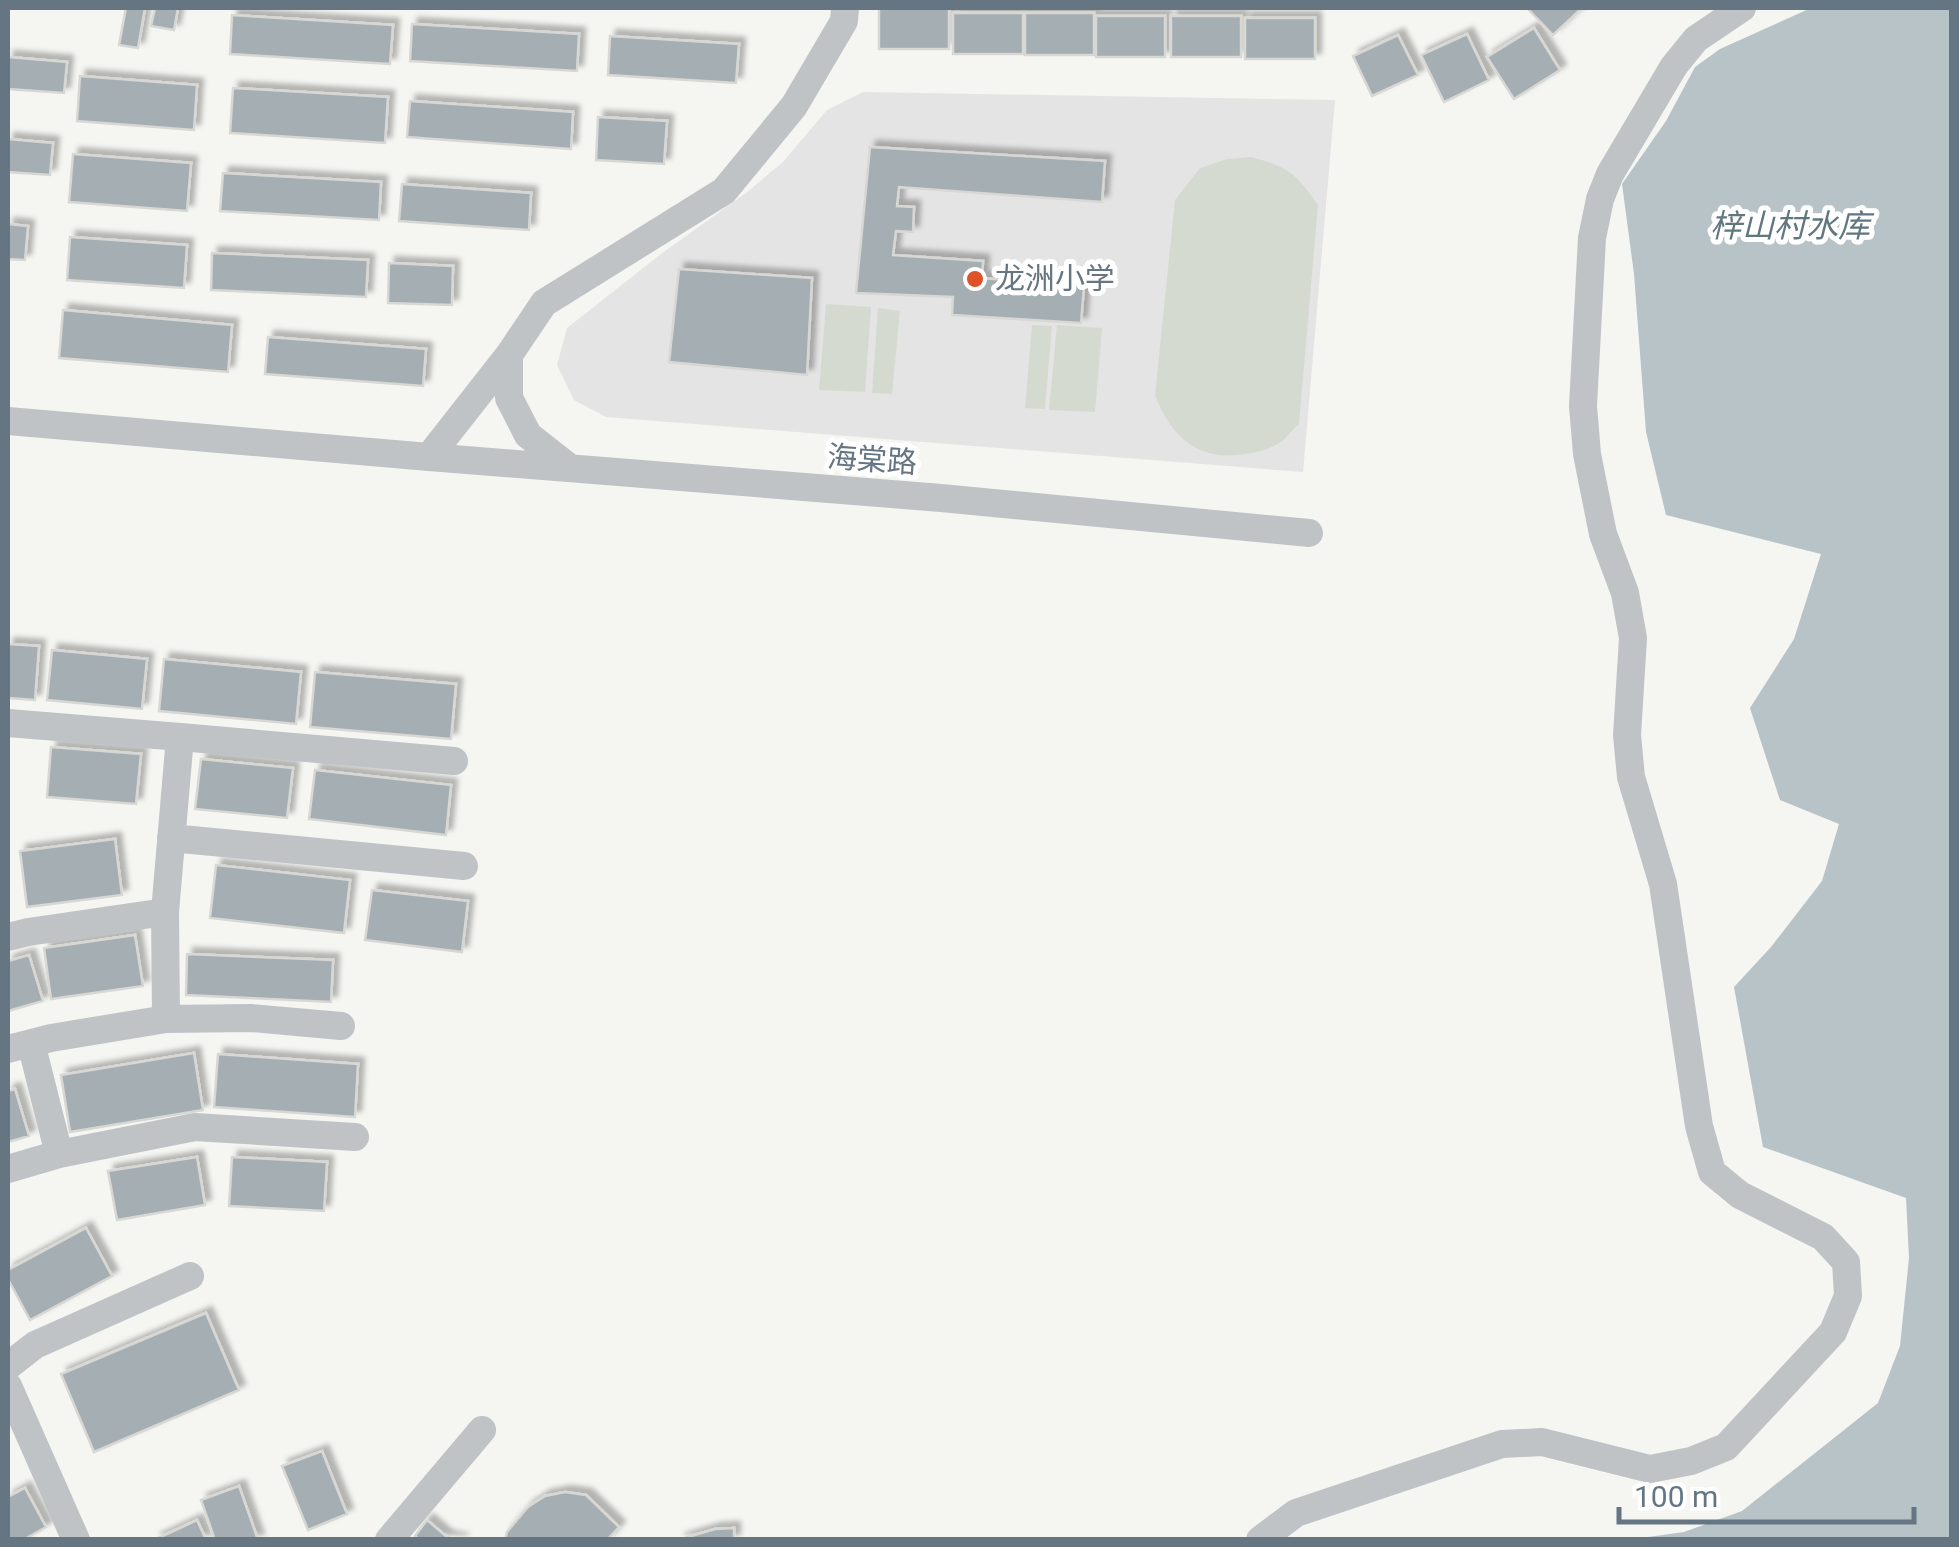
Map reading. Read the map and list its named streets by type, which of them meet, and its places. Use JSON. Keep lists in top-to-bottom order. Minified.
{"streets":{"street":["海棠路"]},"water":["梓山村水库"],"places":["龙洲小学"],"scale_bar":"100 m"}
